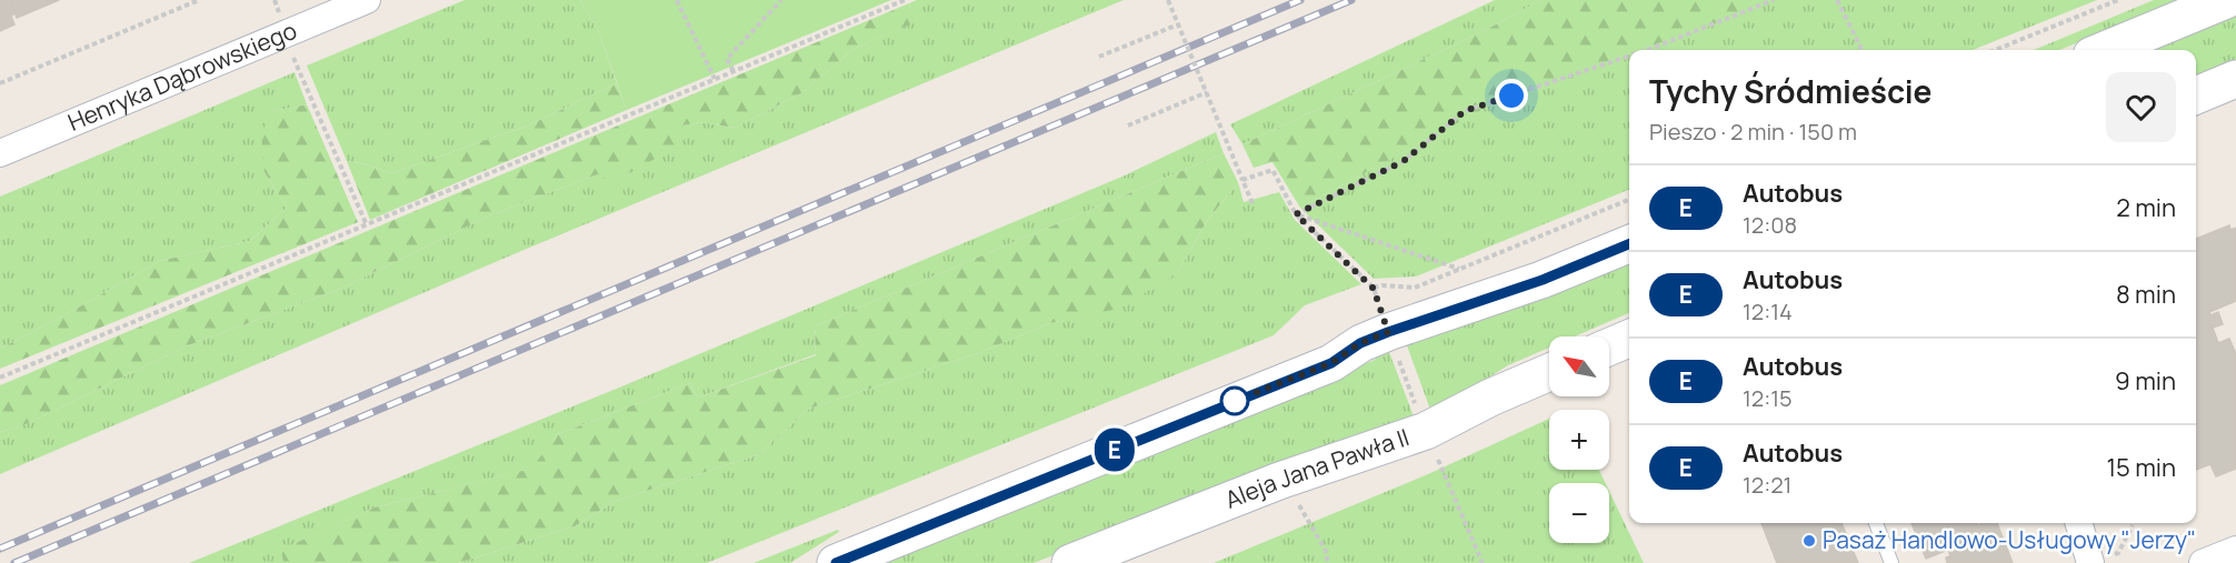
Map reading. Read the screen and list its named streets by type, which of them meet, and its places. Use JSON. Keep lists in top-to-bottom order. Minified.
{"streets":{"street":["Henryka Dąbrowskiego","Aleja Jana Pawła II"]},"places":["Pasaż Handlowo-Usługowy \"Jerzy\""],"lines":["bus line E"],"north":"top left","page":{"on_map":"E","heading":["Tychy Śródmieście","Pieszo · 2 min · 150 m"],"list":[{"mark":"E","name":"Autobus","note":"12:08","value":"2 min"},{"mark":"E","name":"Autobus","note":"12:14","value":"8 min"},{"mark":"E","name":"Autobus","note":"12:15","value":"9 min"},{"mark":"E","name":"Autobus","note":"12:21","value":"15 min"}],"map_buttons":["+","−"]}}
